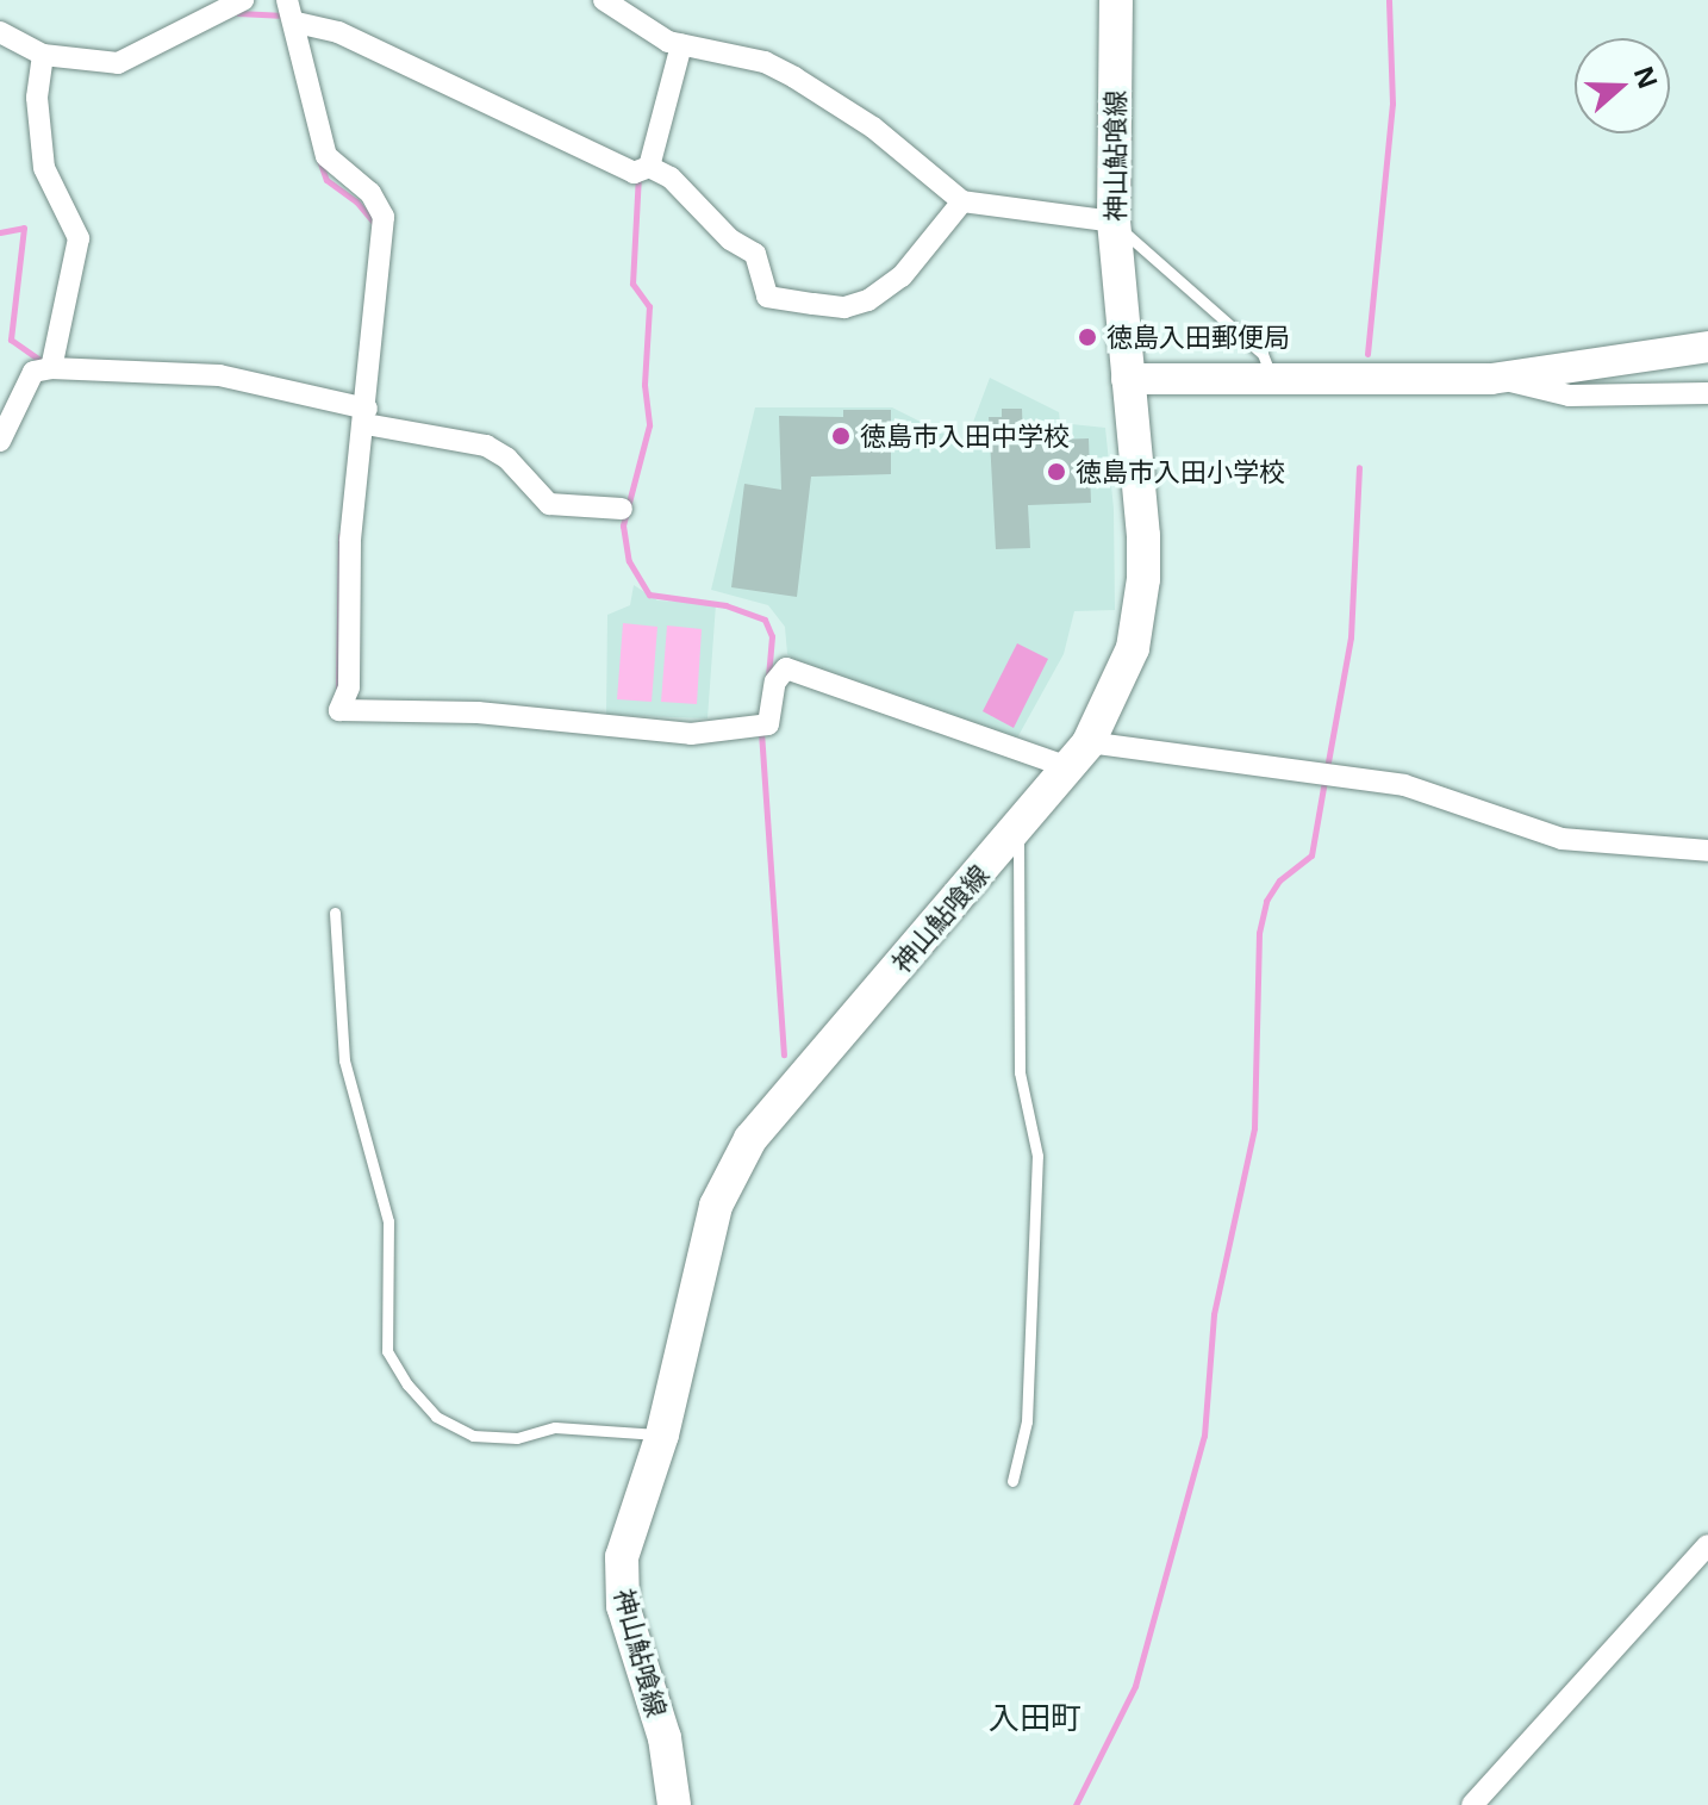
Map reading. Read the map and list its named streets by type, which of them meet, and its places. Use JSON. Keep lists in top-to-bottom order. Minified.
{"streets":{"main road":["神山鮎喰線"]},"districts":["入田町"],"places":["徳島入田郵便局","徳島市入田中学校","徳島市入田小学校"],"north":"right"}
